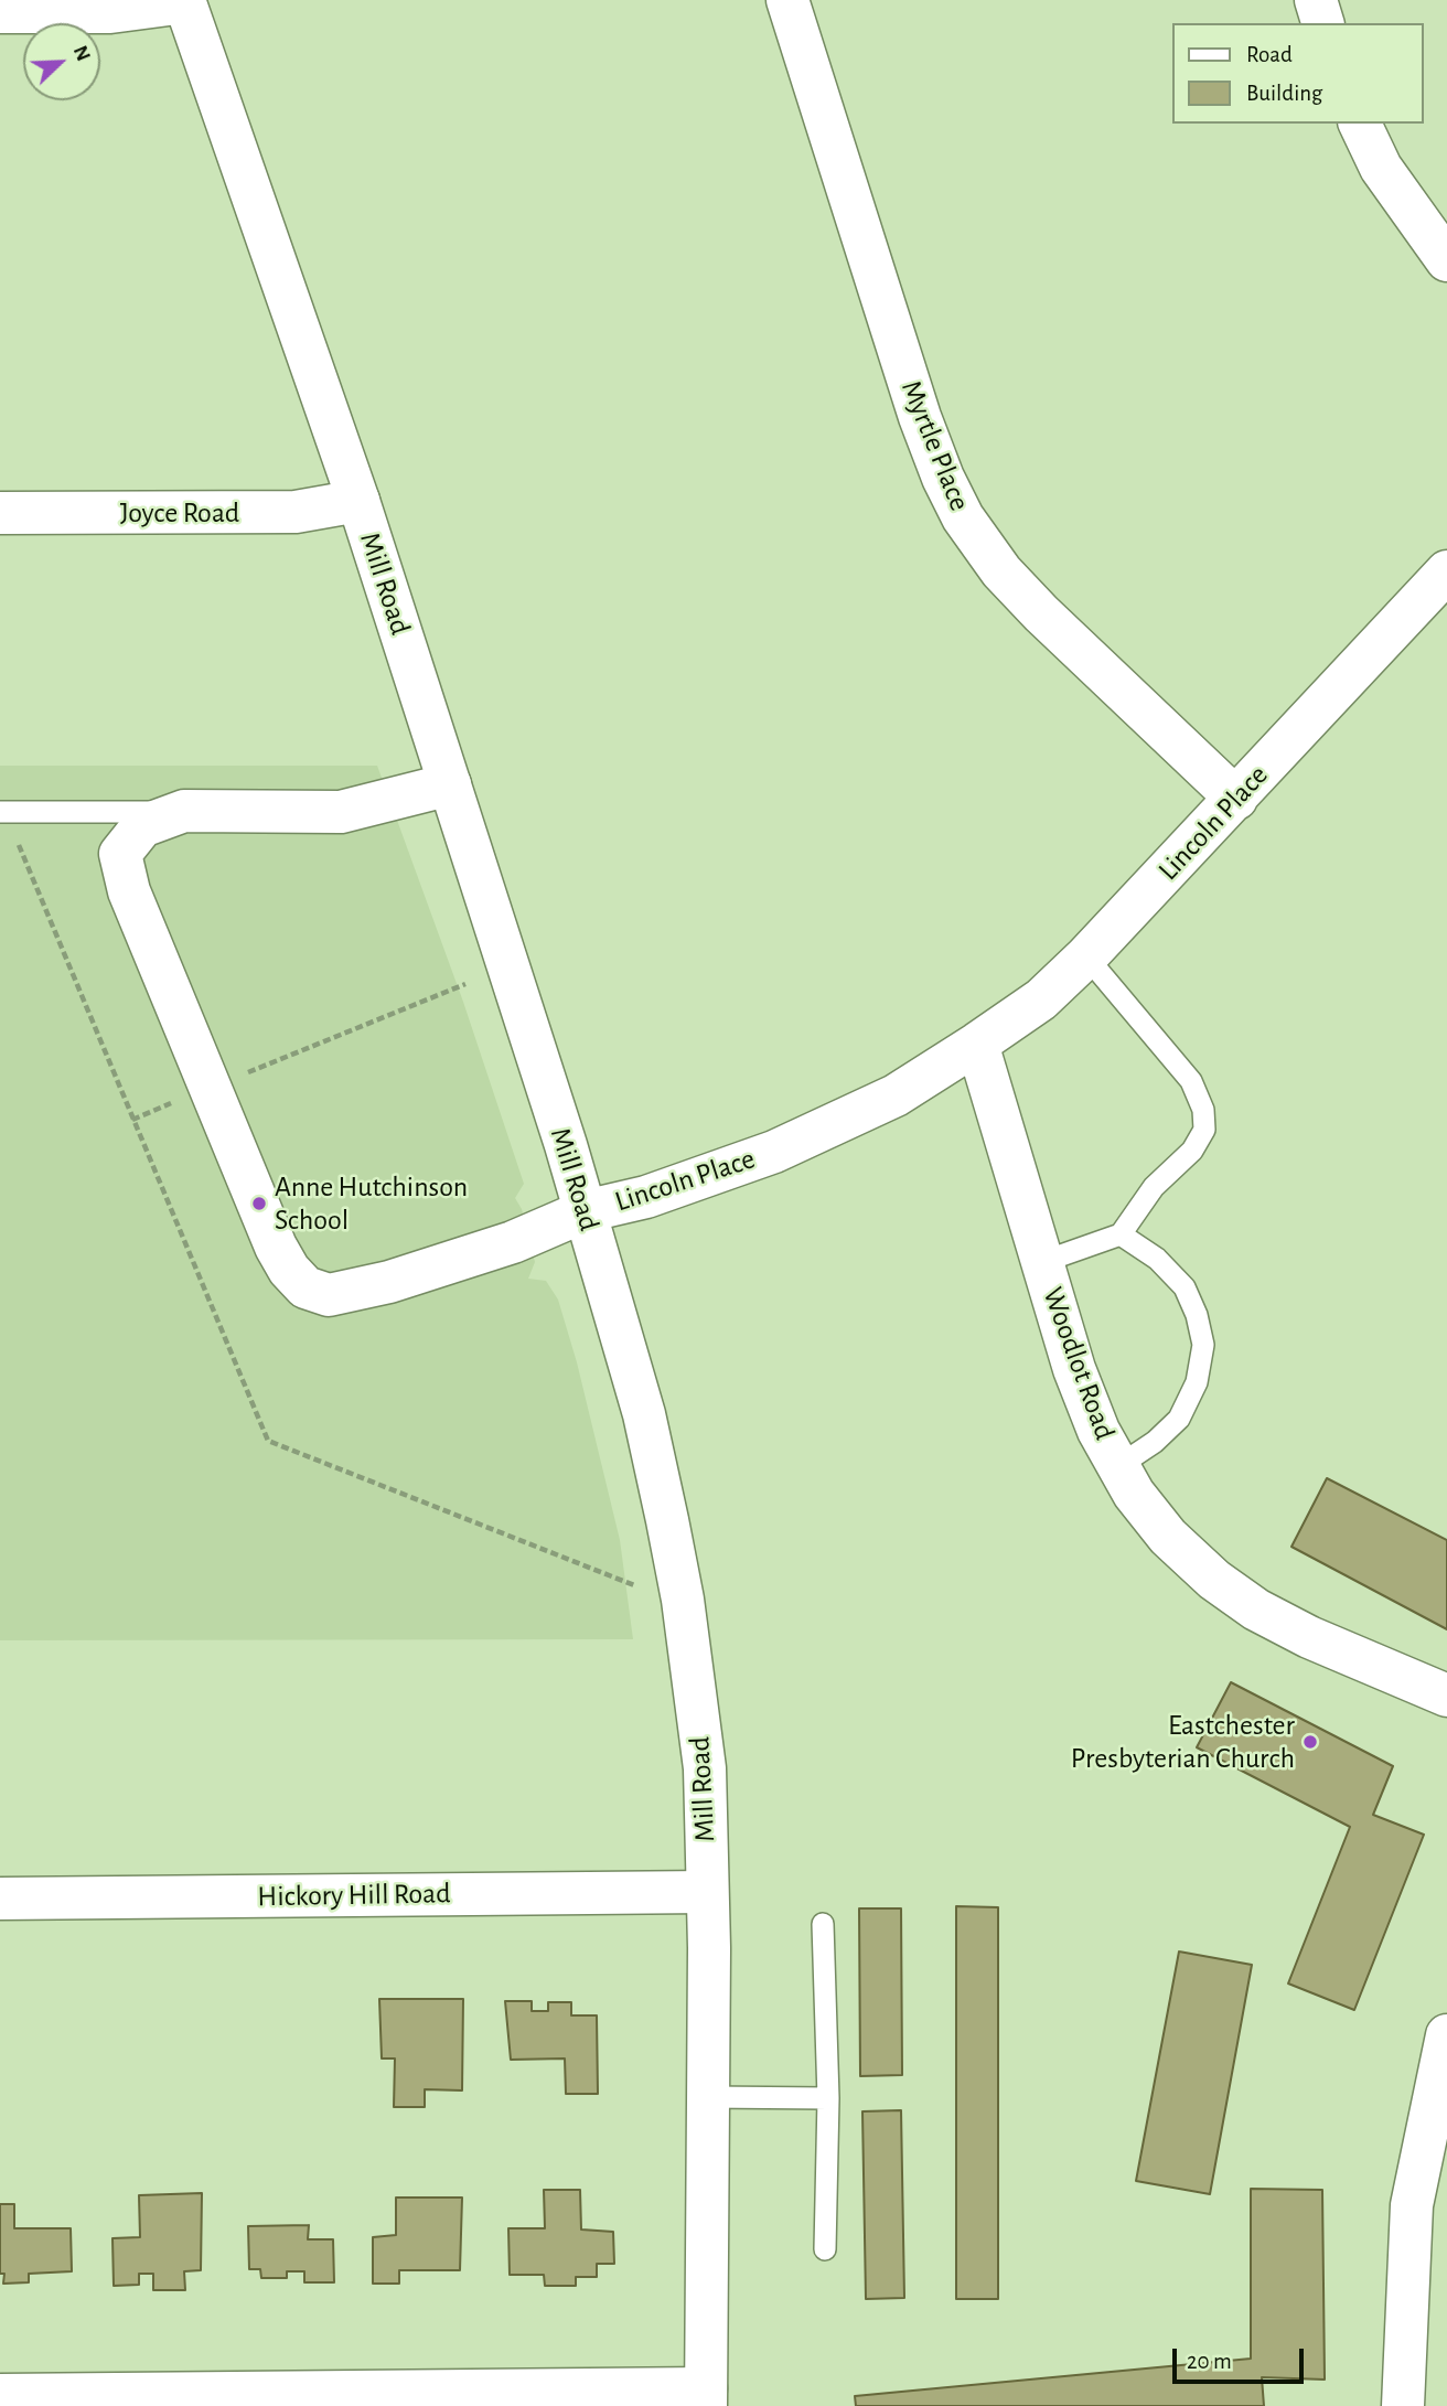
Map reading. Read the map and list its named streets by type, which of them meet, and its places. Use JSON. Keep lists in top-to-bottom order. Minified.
{"streets":{"street":["Myrtle Place","Joyce Road","Mill Road","Lincoln Place","Woodlot Road","Hickory Hill Road"]},"crossings":[["Myrtle Place","Lincoln Place"],["Joyce Road","Mill Road"],["Mill Road","Lincoln Place"],["Mill Road","Hickory Hill Road"],["Lincoln Place","Woodlot Road"]],"places":["Anne Hutchinson School","Eastchester Presbyterian Church"],"legend":["Road","Building"],"scale_bar":"20 m","north":"top right"}
